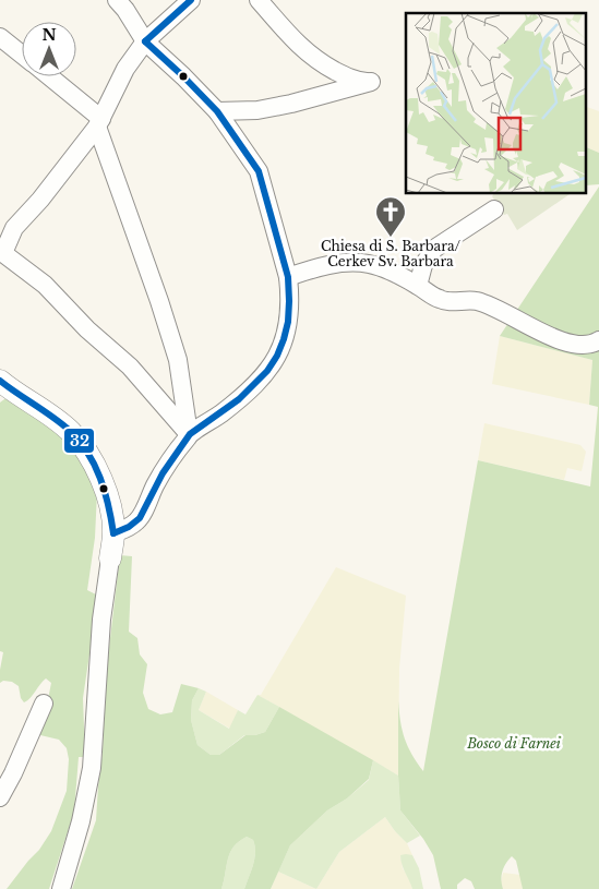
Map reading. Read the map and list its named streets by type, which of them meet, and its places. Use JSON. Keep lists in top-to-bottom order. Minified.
{"parks":["Bosco di Farnei"],"places":{"church":["Chiesa di S. Barbara/ Cerkev Sv. Barbara"]},"lines":["transit line 32"],"north":"top"}
